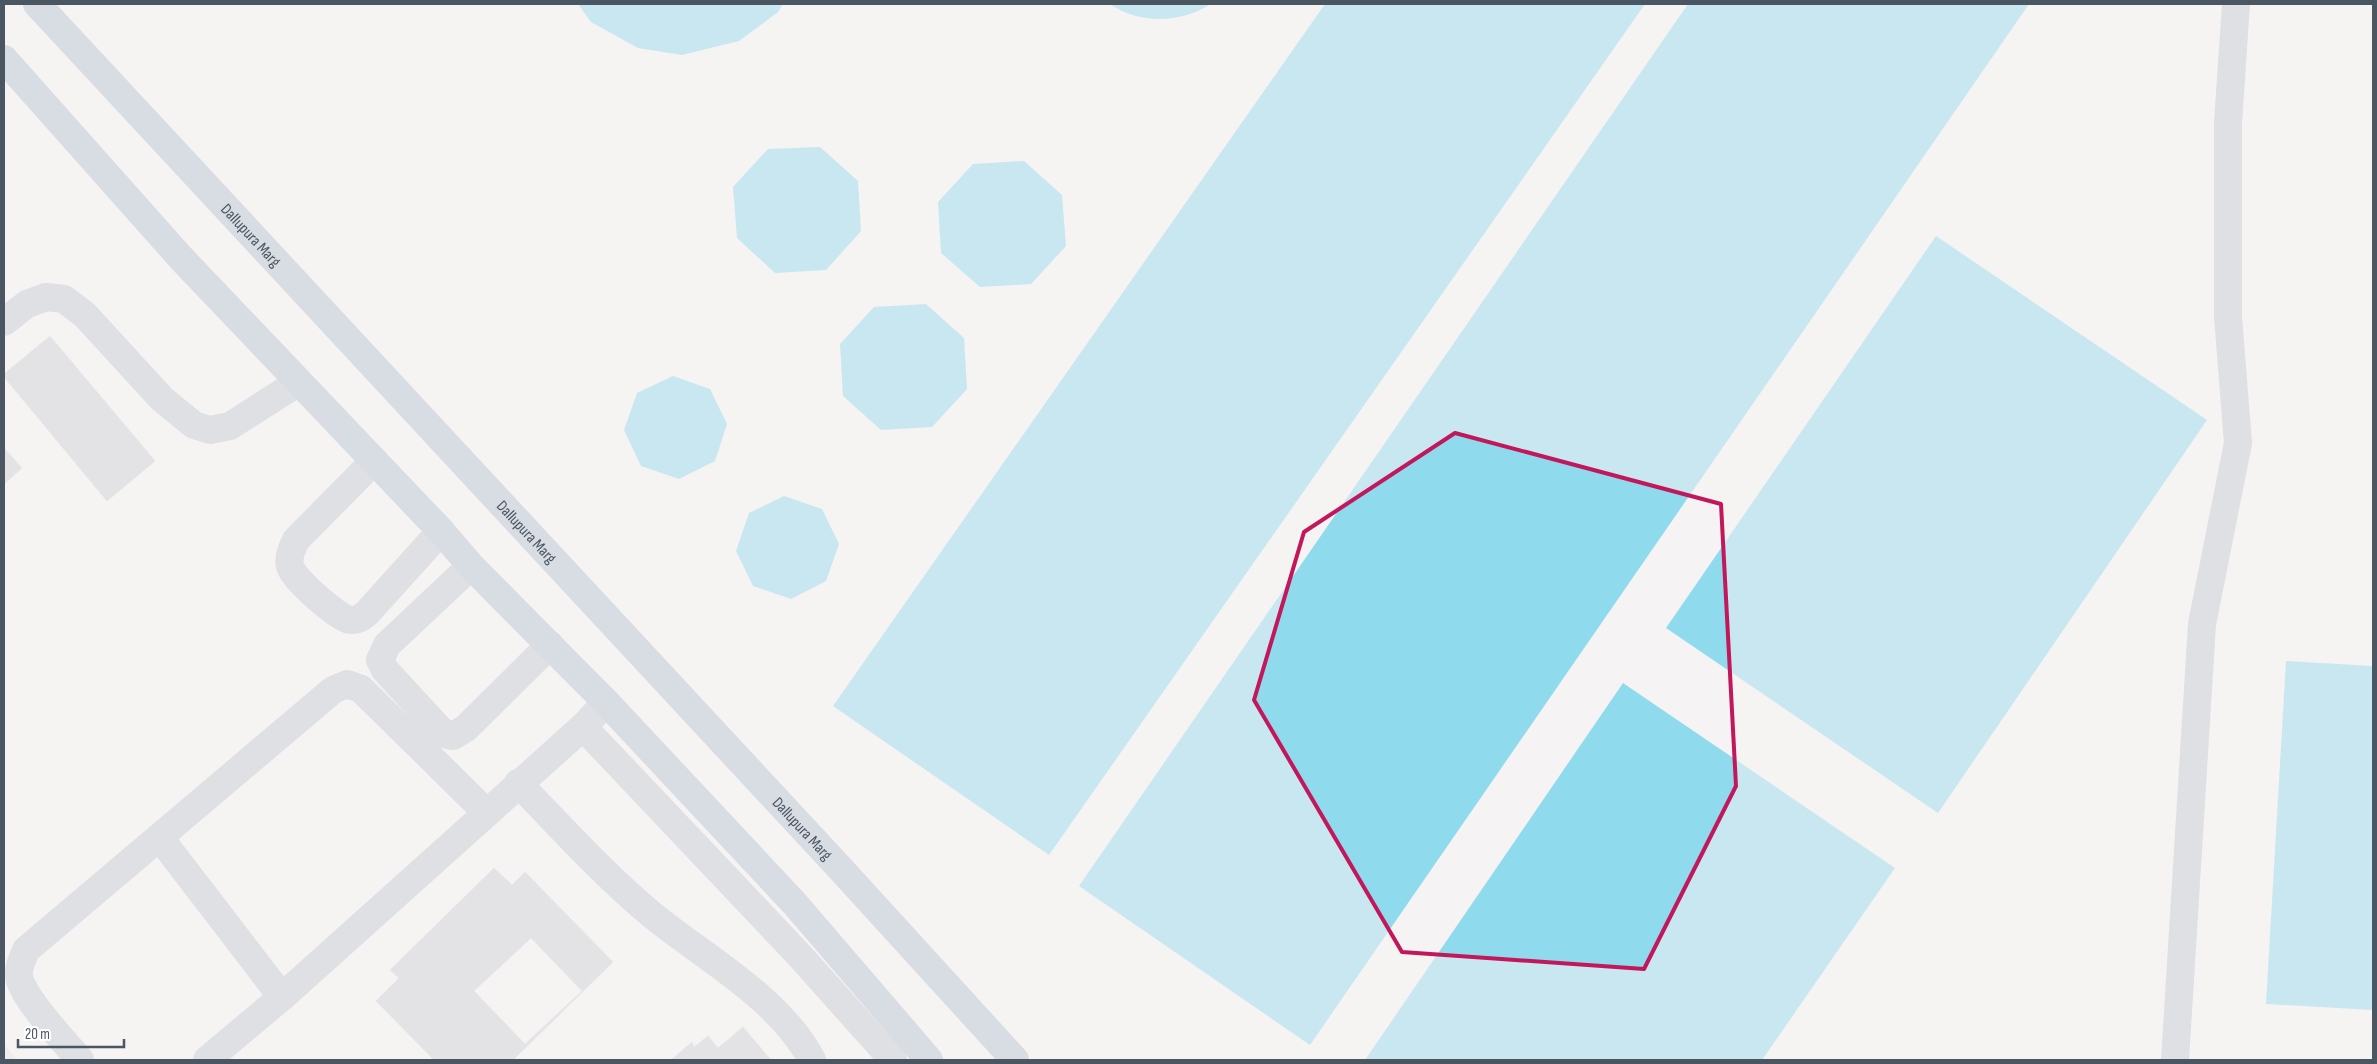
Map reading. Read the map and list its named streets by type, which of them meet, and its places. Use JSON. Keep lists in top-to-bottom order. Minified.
{"streets":{"main road":["Dallupura Marg"]},"scale_bar":"20 m"}
